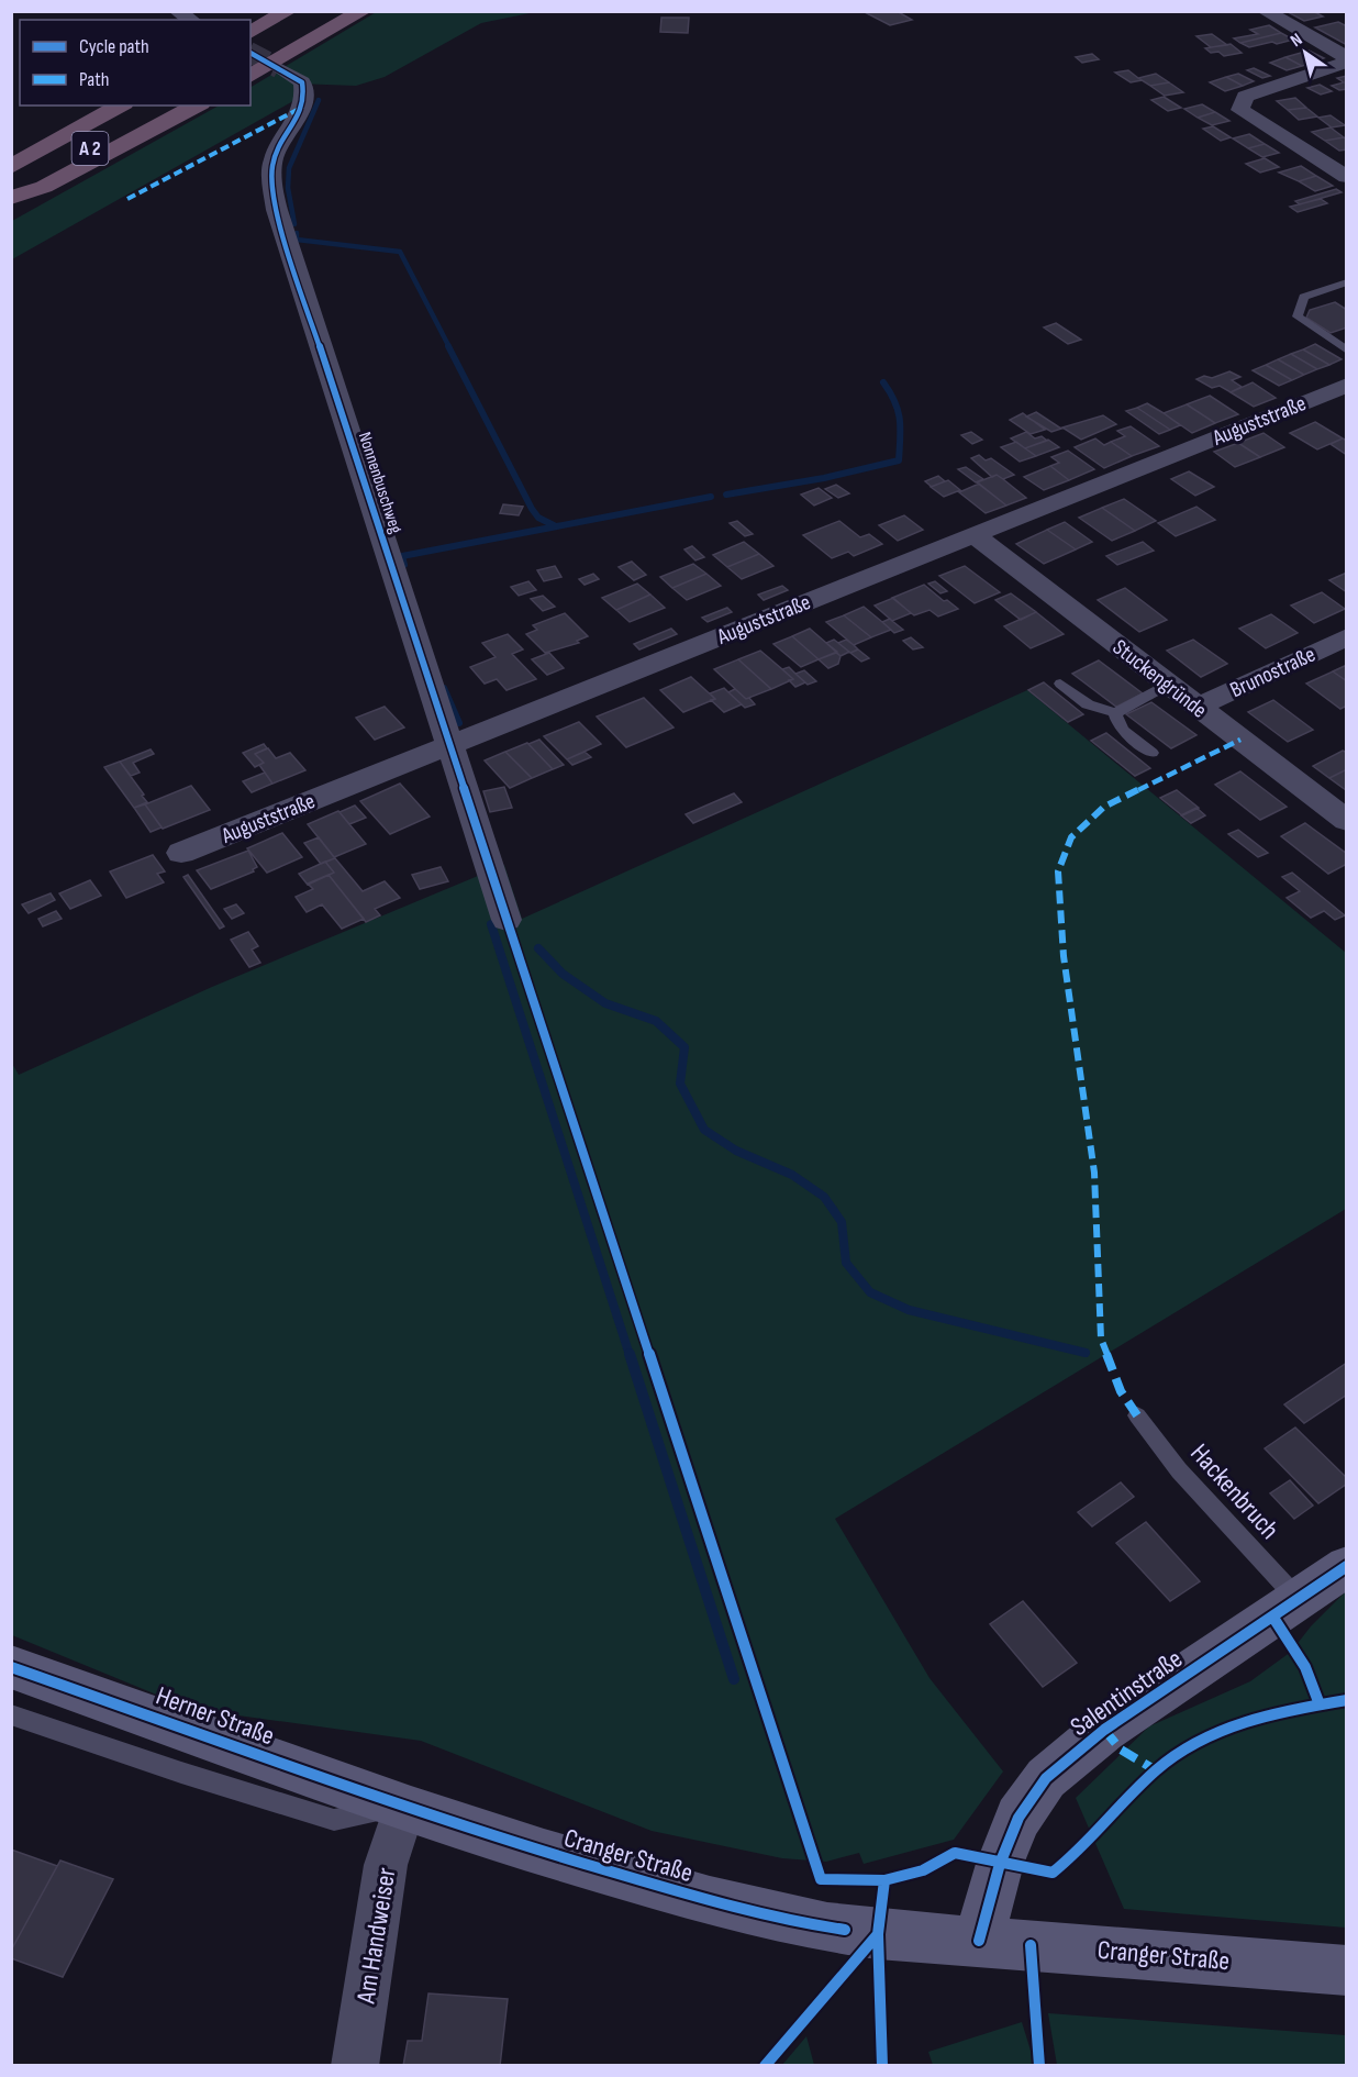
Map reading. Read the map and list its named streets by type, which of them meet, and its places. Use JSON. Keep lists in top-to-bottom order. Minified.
{"streets":{"highway":["A 2"],"main road":["Salentinstraße","Herner Straße","Cranger Straße"],"street":["Auguststraße","Nonnenbuschweg","Brunostraße","Stuckengründe","Am Handweiser"],"lane":["Hackenbruch"]},"crossings":[["Auguststraße","Nonnenbuschweg"],["Auguststraße","Stuckengründe"],["Brunostraße","Stuckengründe"],["Hackenbruch","Salentinstraße"],["Salentinstraße","Cranger Straße"],["Herner Straße","Cranger Straße"],["Herner Straße","Am Handweiser"],["Cranger Straße","Am Handweiser"]],"legend":["Cycle path","Path"],"north":"top left"}
